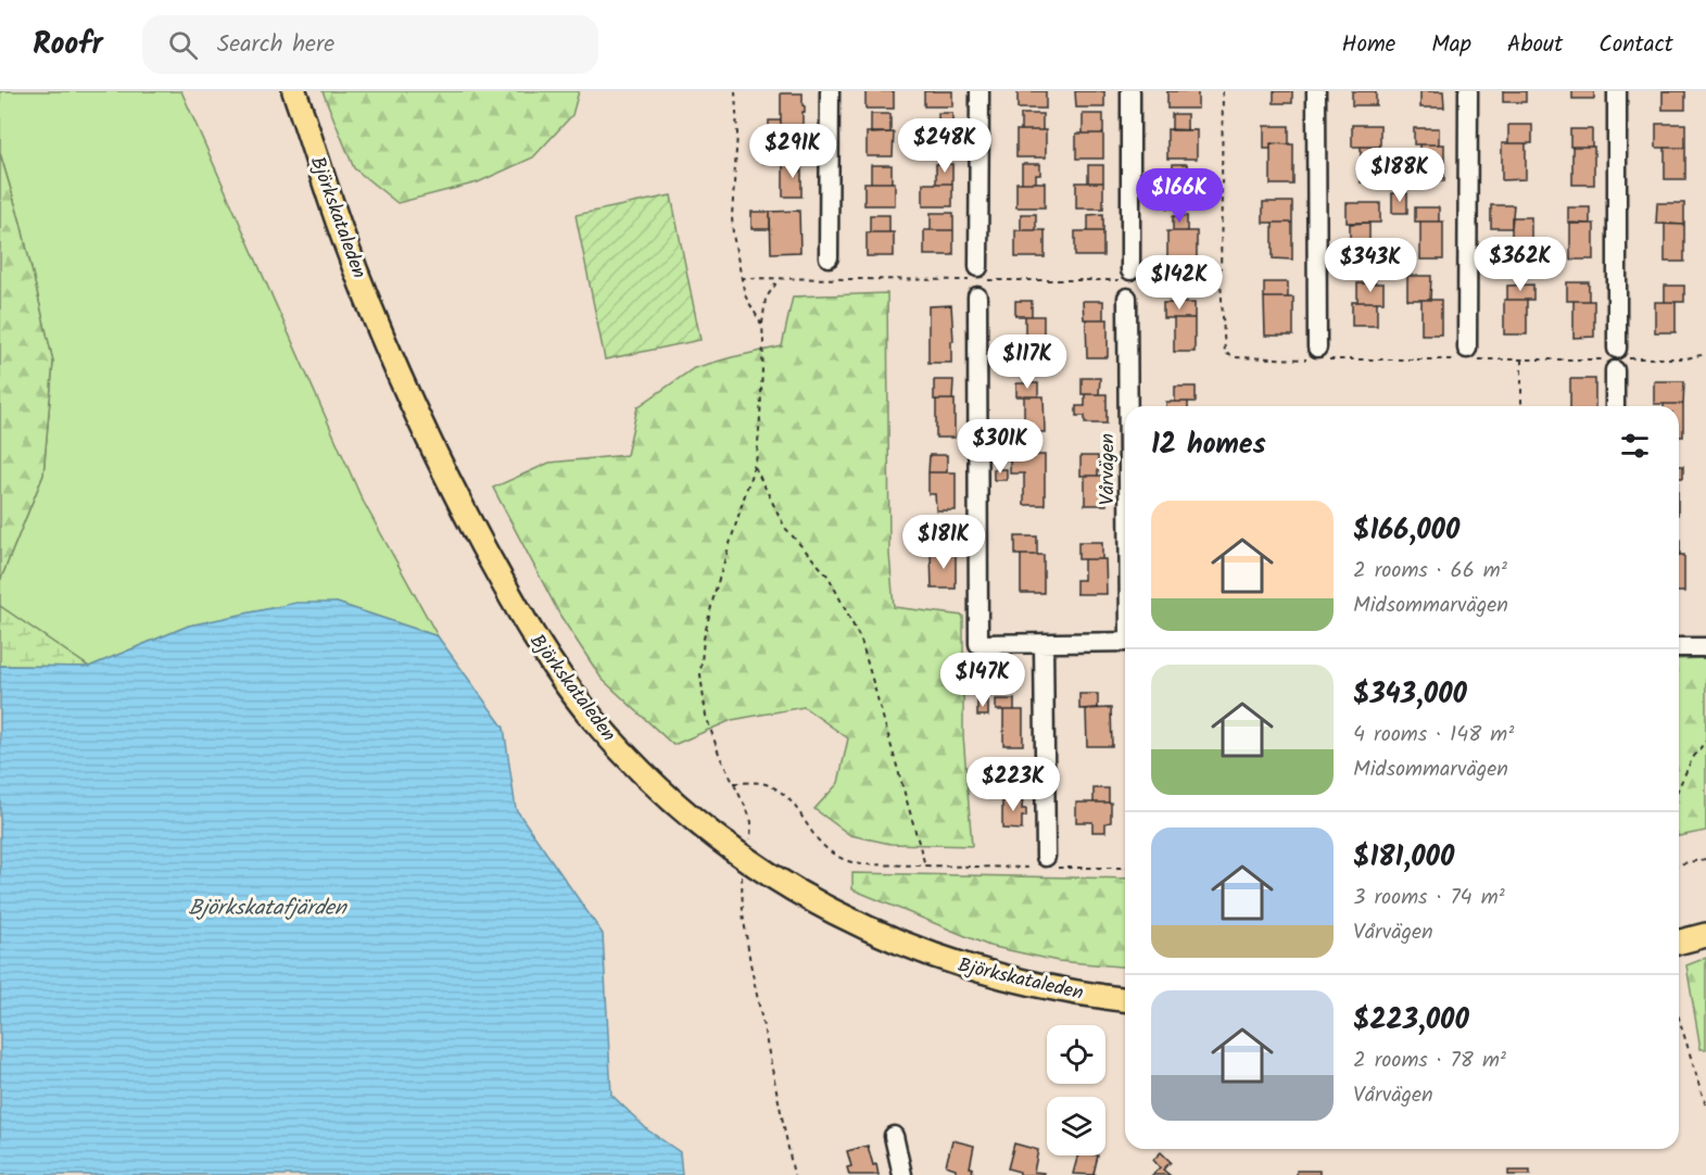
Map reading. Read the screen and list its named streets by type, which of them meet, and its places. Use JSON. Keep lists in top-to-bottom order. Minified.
{"streets":{"main road":["Björkskataleden"],"street":["Vårvägen"]},"water":["Björkskatafjärden"],"page":{"header":"Roofr","search":"Search here","nav":["Home","Map","About","Contact"],"price":["$248K","$291K","$188K","$166K","$362K","$343K","$142K","$117K","$301K","$181K","$147K","$223K"],"heading":"12 homes","list":[{"name":"$166,000","note":"2 rooms · 66 m² · Midsommarvägen"},{"name":"$343,000","note":"4 rooms · 148 m² · Midsommarvägen"},{"name":"$181,000","note":"3 rooms · 74 m² · Vårvägen"},{"name":"$223,000","note":"2 rooms · 78 m² · Vårvägen"}]}}
